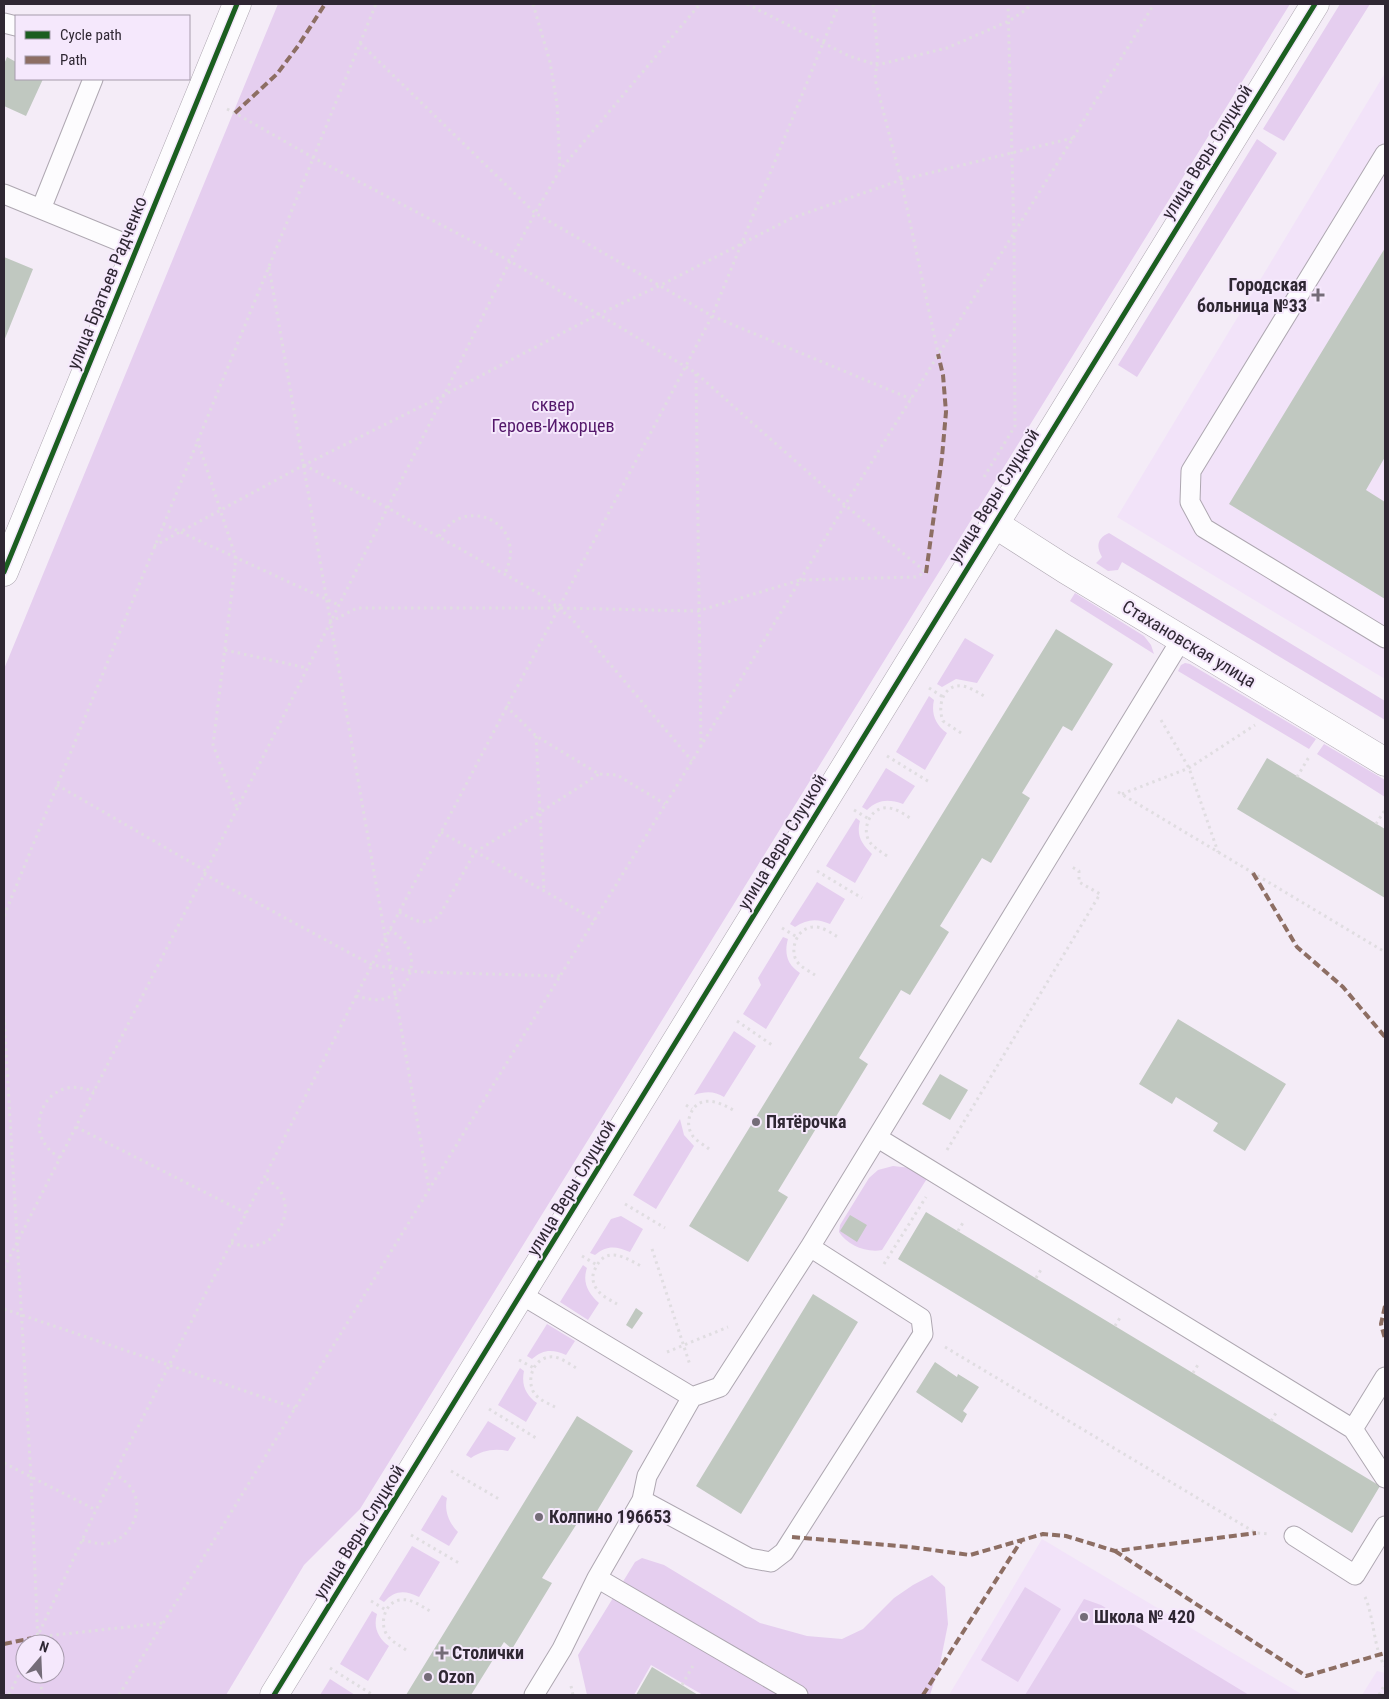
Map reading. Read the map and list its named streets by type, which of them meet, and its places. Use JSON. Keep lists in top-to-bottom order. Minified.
{"streets":{"street":["улица Веры Слуцкой","улица Братьев Радченко","Стахановская улица"]},"crossings":[["улица Веры Слуцкой","Стахановская улица"]],"parks":["сквер Героев-Ижорцев"],"places":{"health":["Городская больница №33","Столички"],"other":["Пятёрочка","Колпино 196653","Школа № 420","Ozon"]},"legend":["Cycle path","Path"],"north":"top"}
